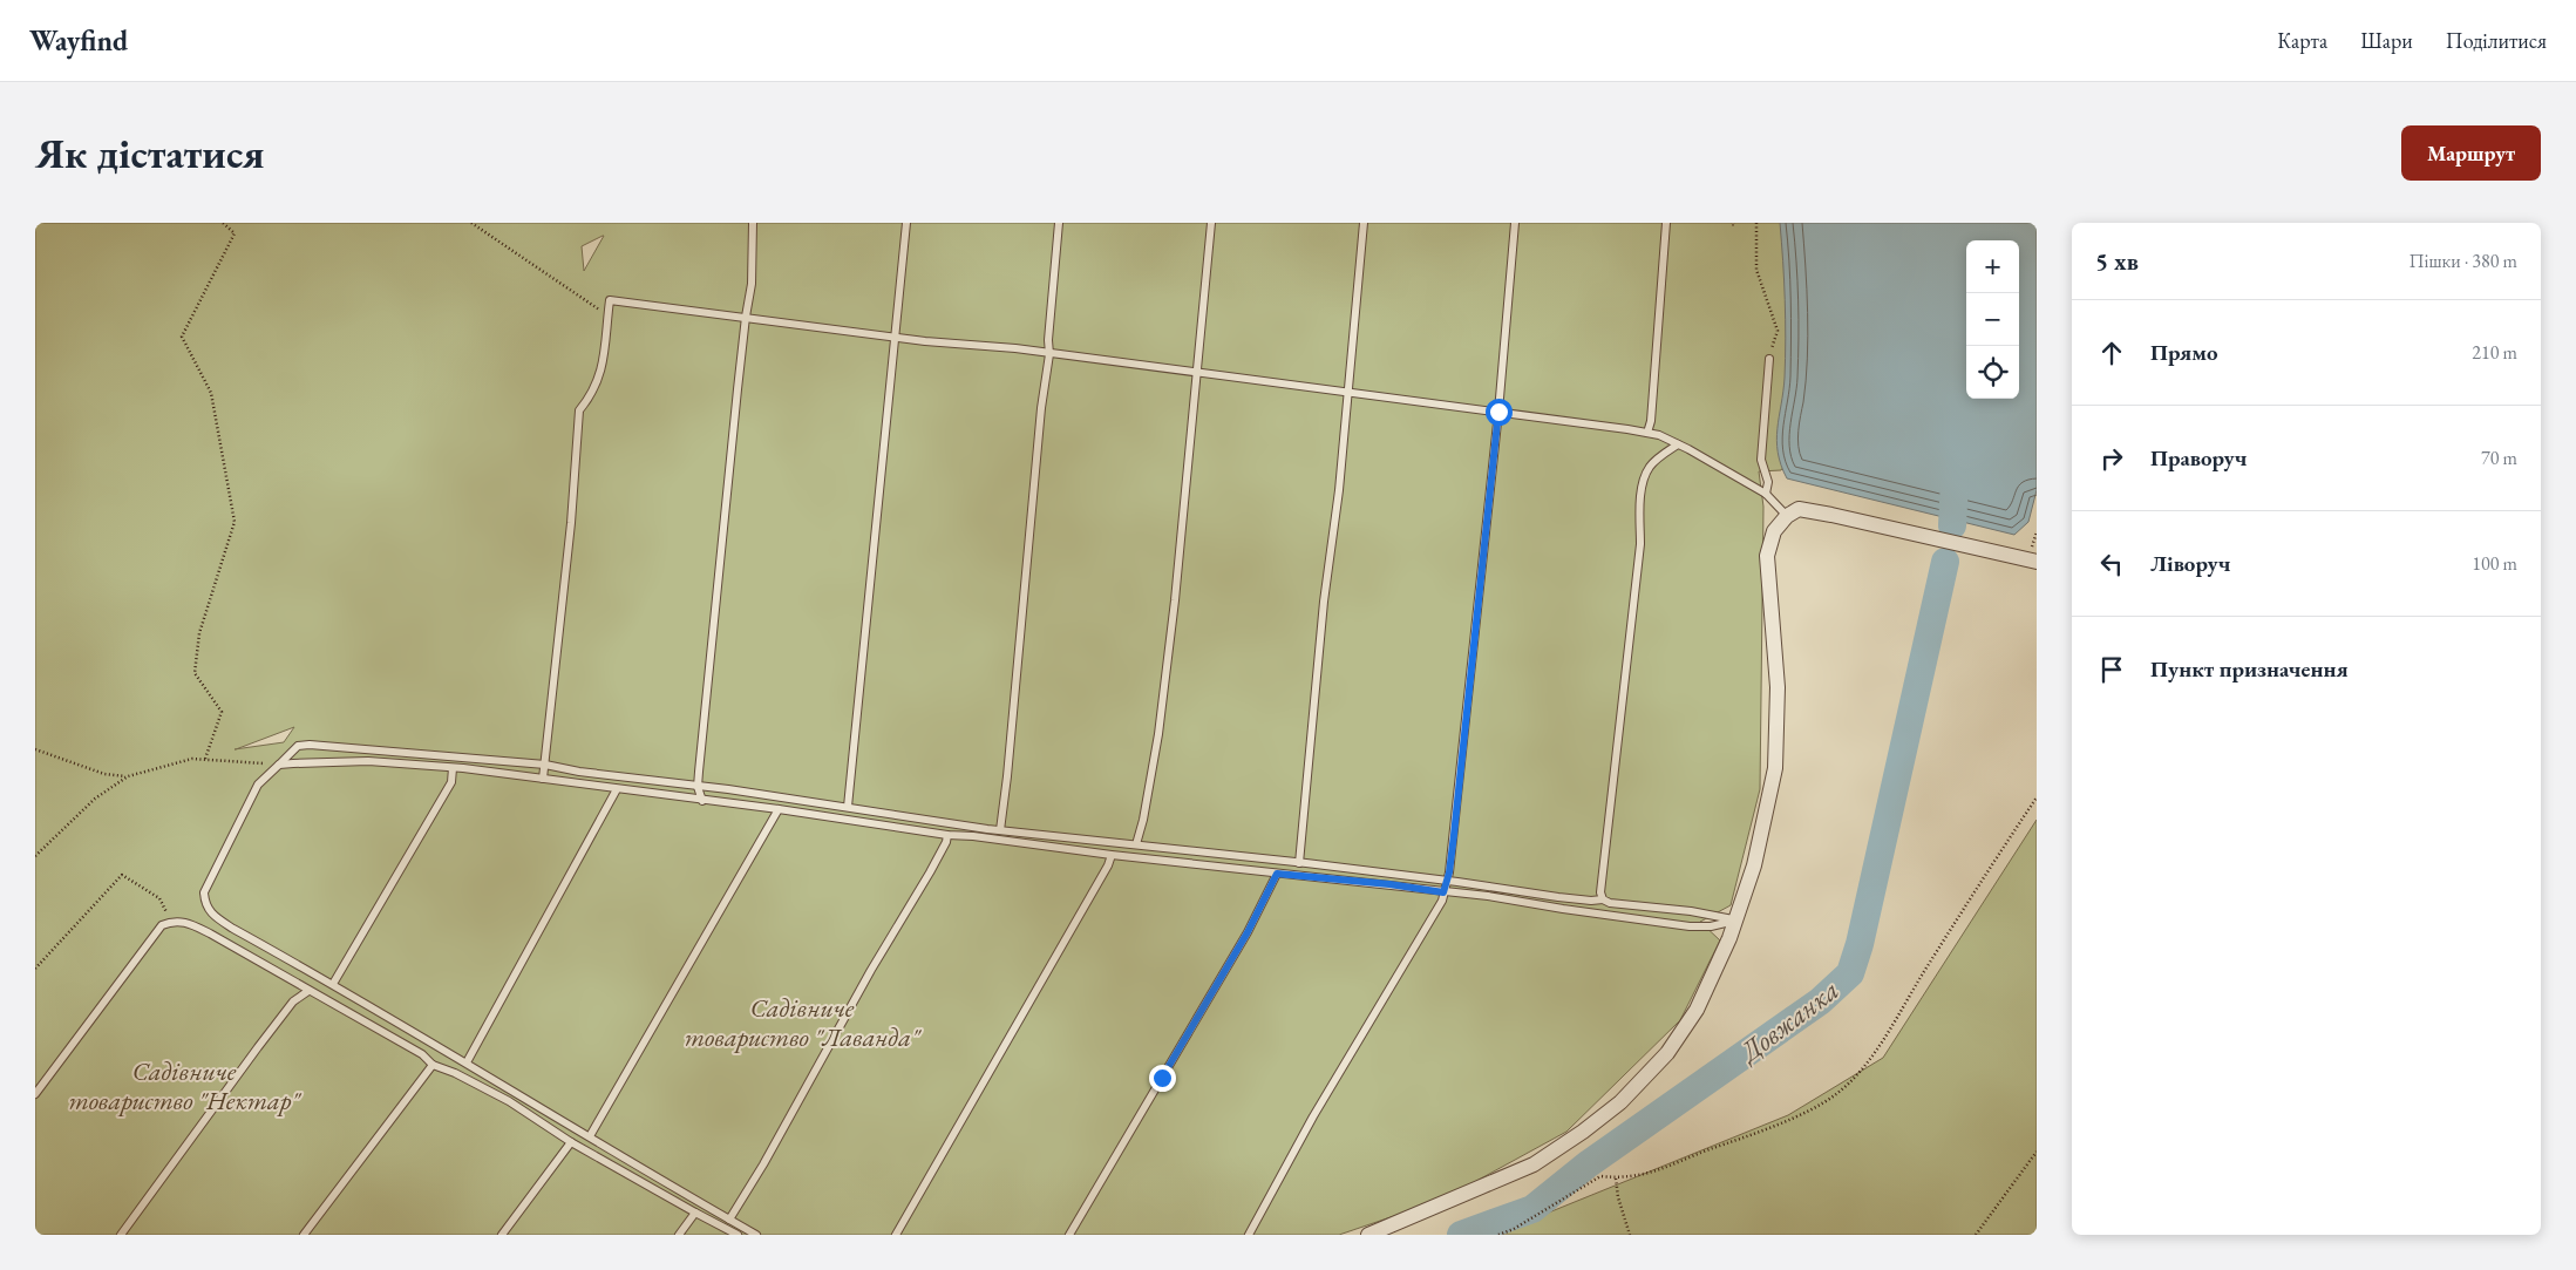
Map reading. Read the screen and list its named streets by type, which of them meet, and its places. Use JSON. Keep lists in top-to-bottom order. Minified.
{"water":["Довжанка"],"parks":["Садівниче товариство \"Лаванда\"","Садівниче товариство \"Нектар\""],"page":{"header":"Wayfind","nav":["Карта","Шари","Поділитися"],"buttons":"Маршрут","title":"Як дістатися","heading":["5 хв","Пішки · 380 m"],"map_buttons":["+","−"],"list":[["Прямо","210 m"],["Праворуч","70 m"],["Ліворуч","100 m"],"Пункт призначення"]}}
